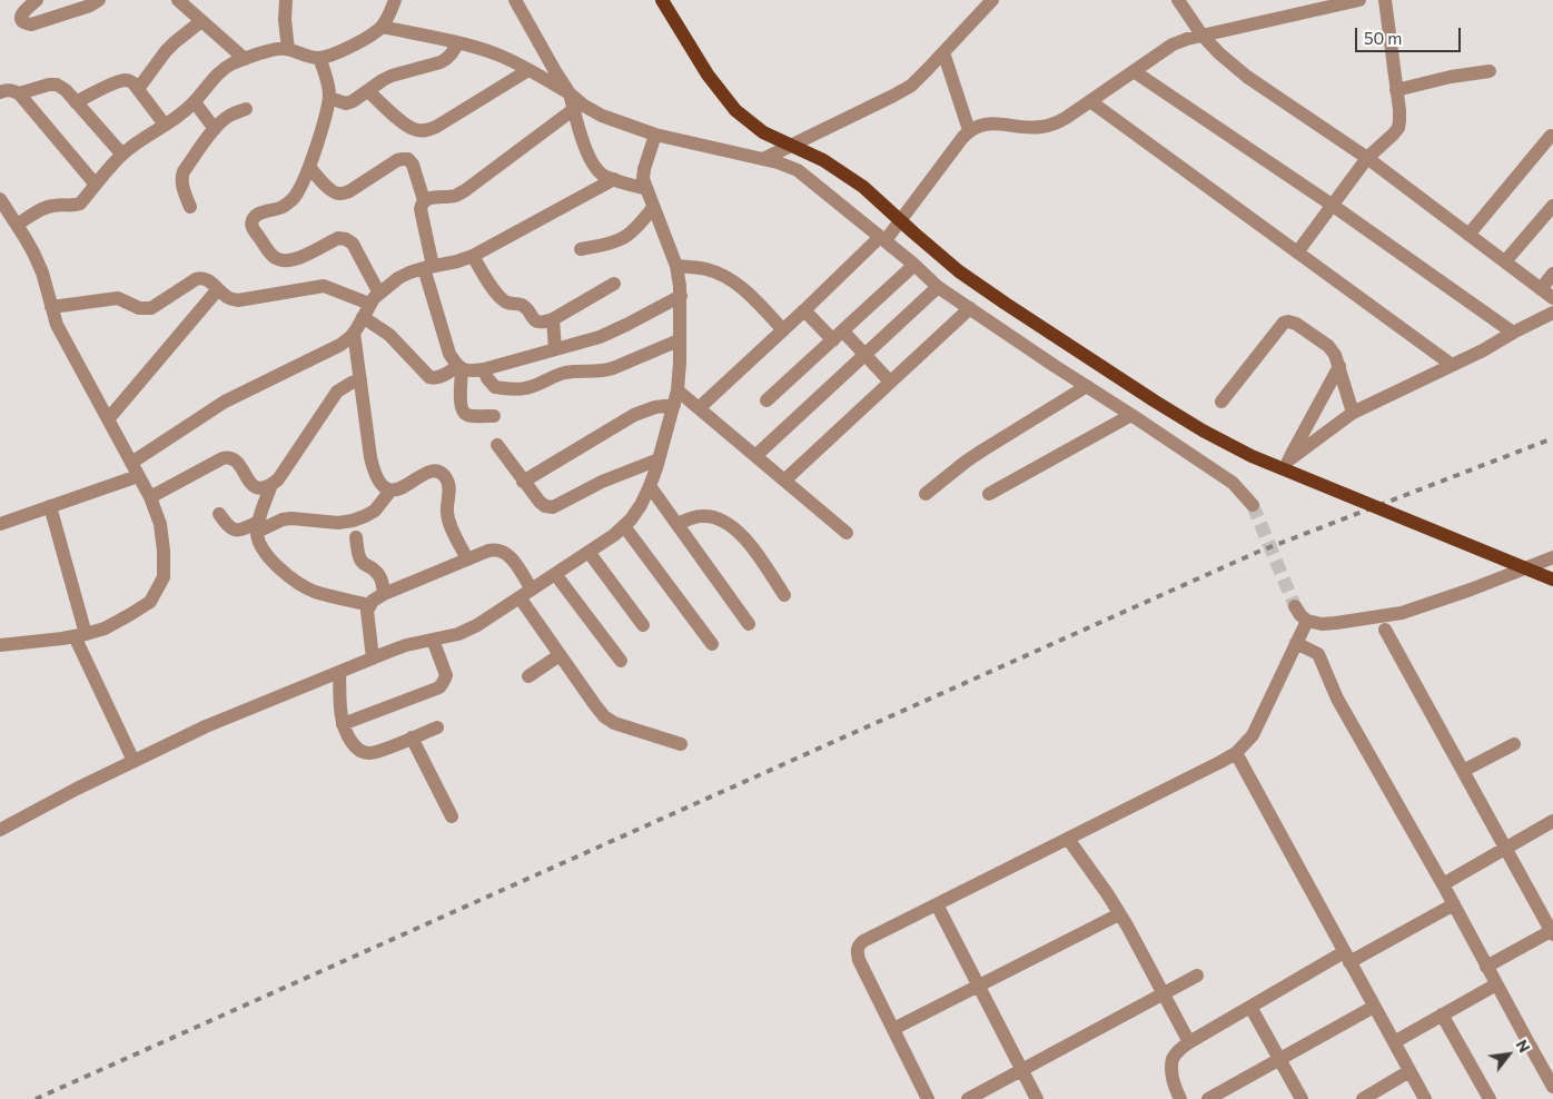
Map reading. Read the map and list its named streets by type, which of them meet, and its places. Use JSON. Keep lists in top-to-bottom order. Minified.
{"scale_bar":"50 m","north":"top right"}
